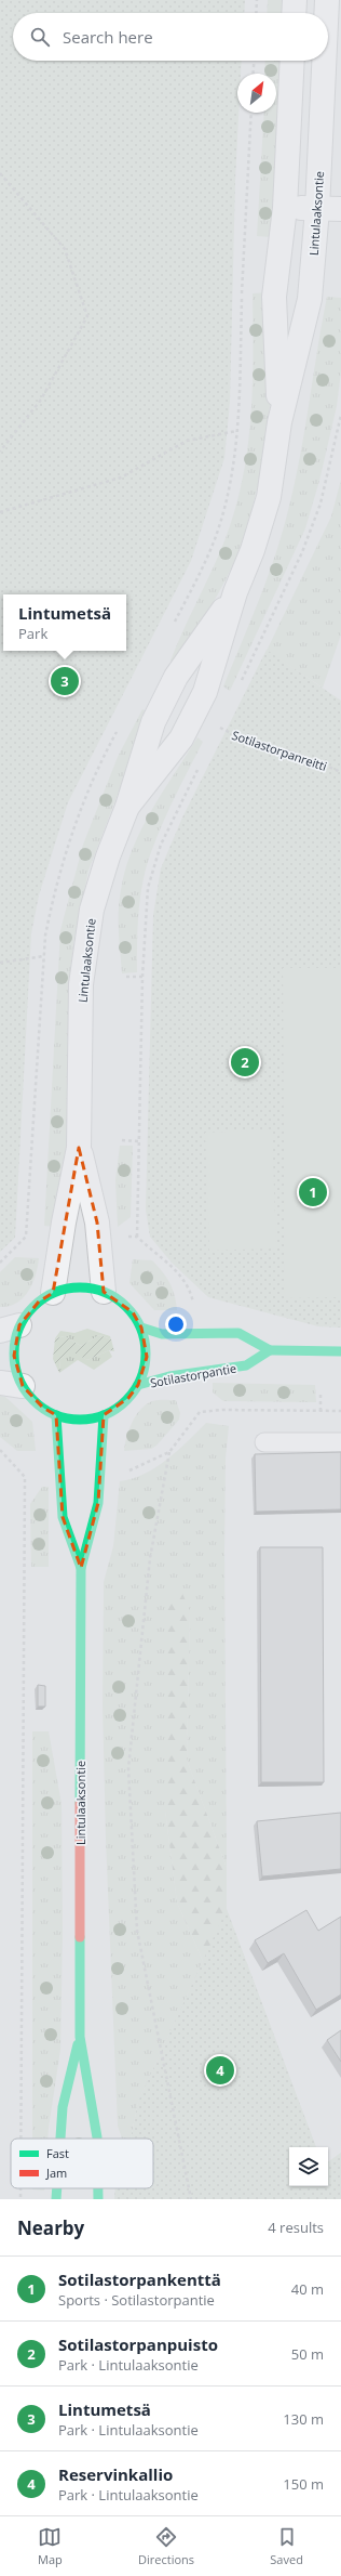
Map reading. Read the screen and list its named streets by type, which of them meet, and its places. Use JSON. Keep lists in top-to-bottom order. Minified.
{"streets":{"street":["Lintulaaksontie","Sotilastorpantie"],"path":["Sotilastorpanreitti"]},"crossings":[["Lintulaaksontie","Sotilastorpantie"]],"legend":["Fast","Jam"],"north":"top right","page":{"search":"Search here","popup":["Lintumetsä","Park"],"pins":["3","2","1","4"],"heading":["Nearby","4 results"],"list":[{"mark":"1","name":"Sotilastorpankenttä","note":"Sports · Sotilastorpantie","value":"40 m"},{"mark":"2","name":"Sotilastorpanpuisto","note":"Park · Lintulaaksontie","value":"50 m"},{"mark":"3","name":"Lintumetsä","note":"Park · Lintulaaksontie","value":"130 m"},{"mark":"4","name":"Reservinkallio","note":"Park · Lintulaaksontie","value":"150 m"}],"nav":["Map","Directions","Saved"]}}
